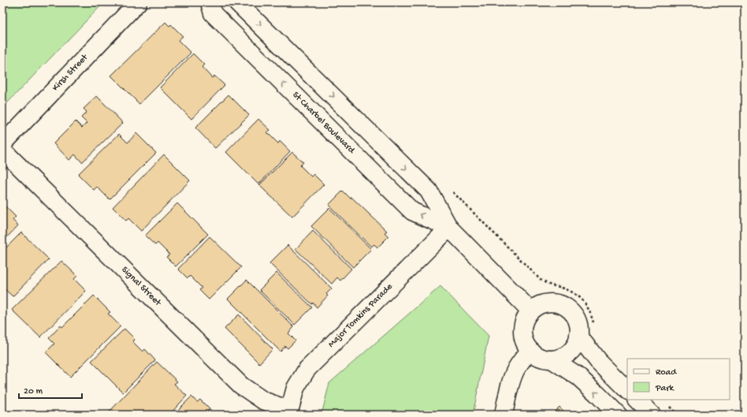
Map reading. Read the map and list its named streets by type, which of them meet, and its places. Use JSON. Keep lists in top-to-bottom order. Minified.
{"streets":{"street":["Kirsh Street","St Charbel Boulevard","Signal Street","Major Tomkins Parade"]},"crossings":[["St Charbel Boulevard","Major Tomkins Parade"],["Signal Street","Major Tomkins Parade"]],"legend":["Road","Park"],"scale_bar":"20 m"}
